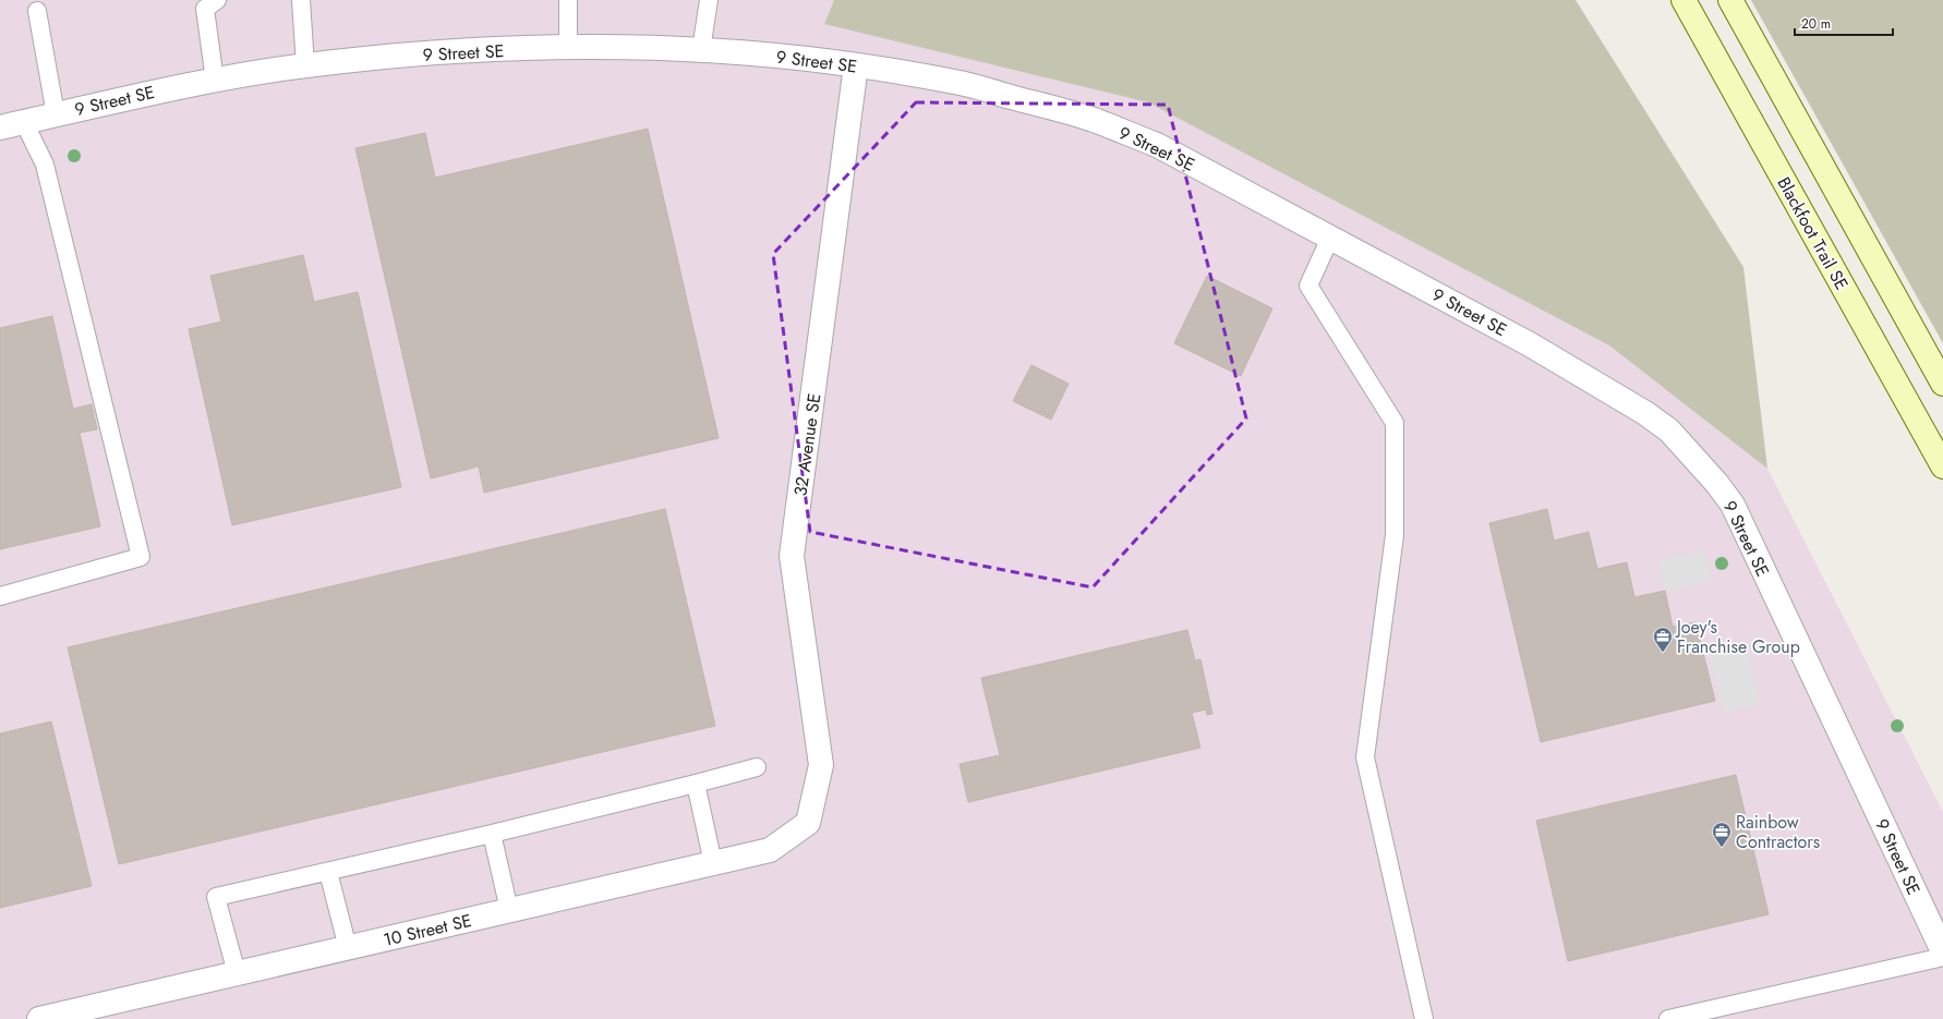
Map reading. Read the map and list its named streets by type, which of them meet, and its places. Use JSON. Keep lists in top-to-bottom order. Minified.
{"streets":{"main road":["Blackfoot Trail SE"],"street":["9 Street SE","32 Avenue SE","10 Street SE"]},"crossings":[["9 Street SE","32 Avenue SE"],["32 Avenue SE","10 Street SE"]],"places":{"office":["Joey's Franchise Group","Rainbow Contractors"]},"scale_bar":"20 m"}
